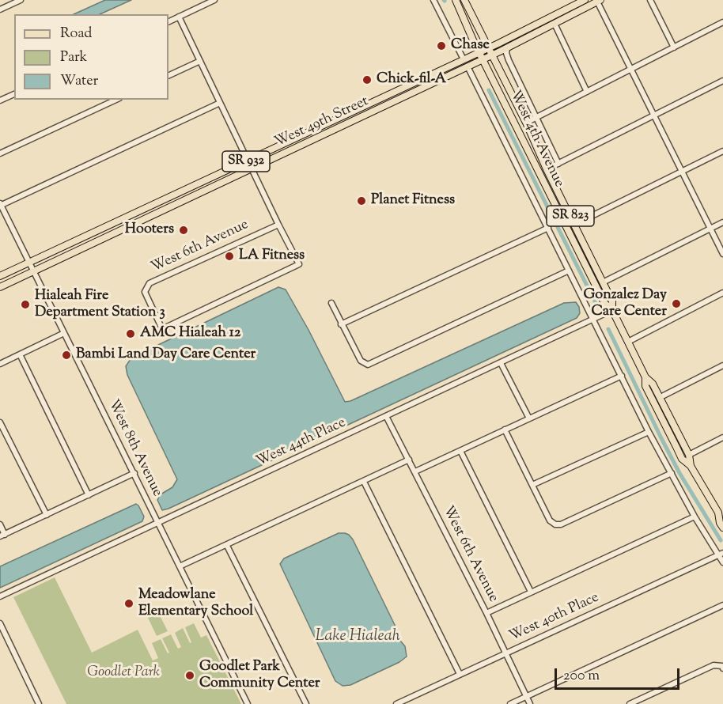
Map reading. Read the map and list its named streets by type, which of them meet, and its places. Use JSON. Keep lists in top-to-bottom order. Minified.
{"streets":{"main road":["West 49th Street","West 4th Avenue","SR 932","SR 823"],"street":["West 6th Avenue","West 44th Place","West 8th Avenue","West 40th Place"]},"crossings":[["West 49th Street","West 4th Avenue"],["West 49th Street","SR 823"],["West 49th Street","West 6th Avenue"],["West 49th Street","West 8th Avenue"],["West 4th Avenue","SR 823"],["West 4th Avenue","West 44th Place"],["West 6th Avenue","West 44th Place"],["West 6th Avenue","West 40th Place"],["West 44th Place","West 8th Avenue"]],"water":["Lake Hialeah"],"parks":["Goodlet Park"],"places":["Chase","Chick-fil-A","Planet Fitness","Hooters","LA Fitness","Gonzalez Day Care Center","Hialeah Fire Department Station 3","AMC Hialeah 12","Bambi Land Day Care Center","Meadowlane Elementary School","Goodlet Park Community Center"],"legend":["Road","Park","Water"],"scale_bar":"200 m"}
